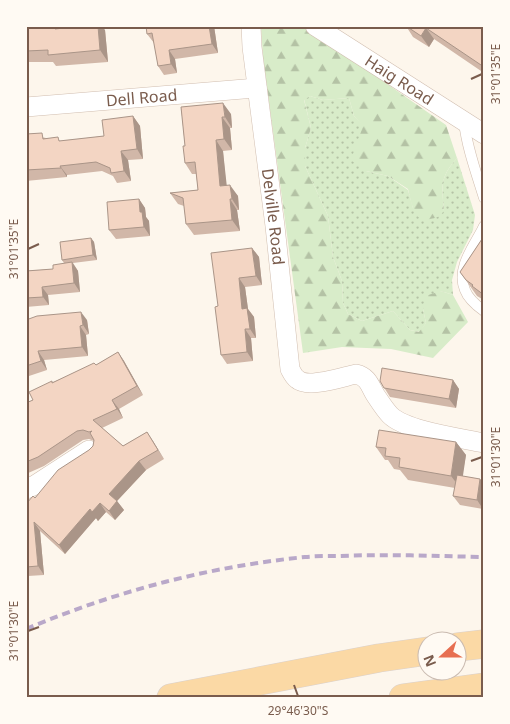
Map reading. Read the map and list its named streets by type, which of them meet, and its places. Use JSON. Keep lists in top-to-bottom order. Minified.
{"streets":{"street":["Haig Road","Dell Road","Delville Road"]},"crossings":[["Dell Road","Delville Road"]],"north":"left","coordinates":["31°01'35\"E","31°01'30\"E","29°46'30\"S"]}
